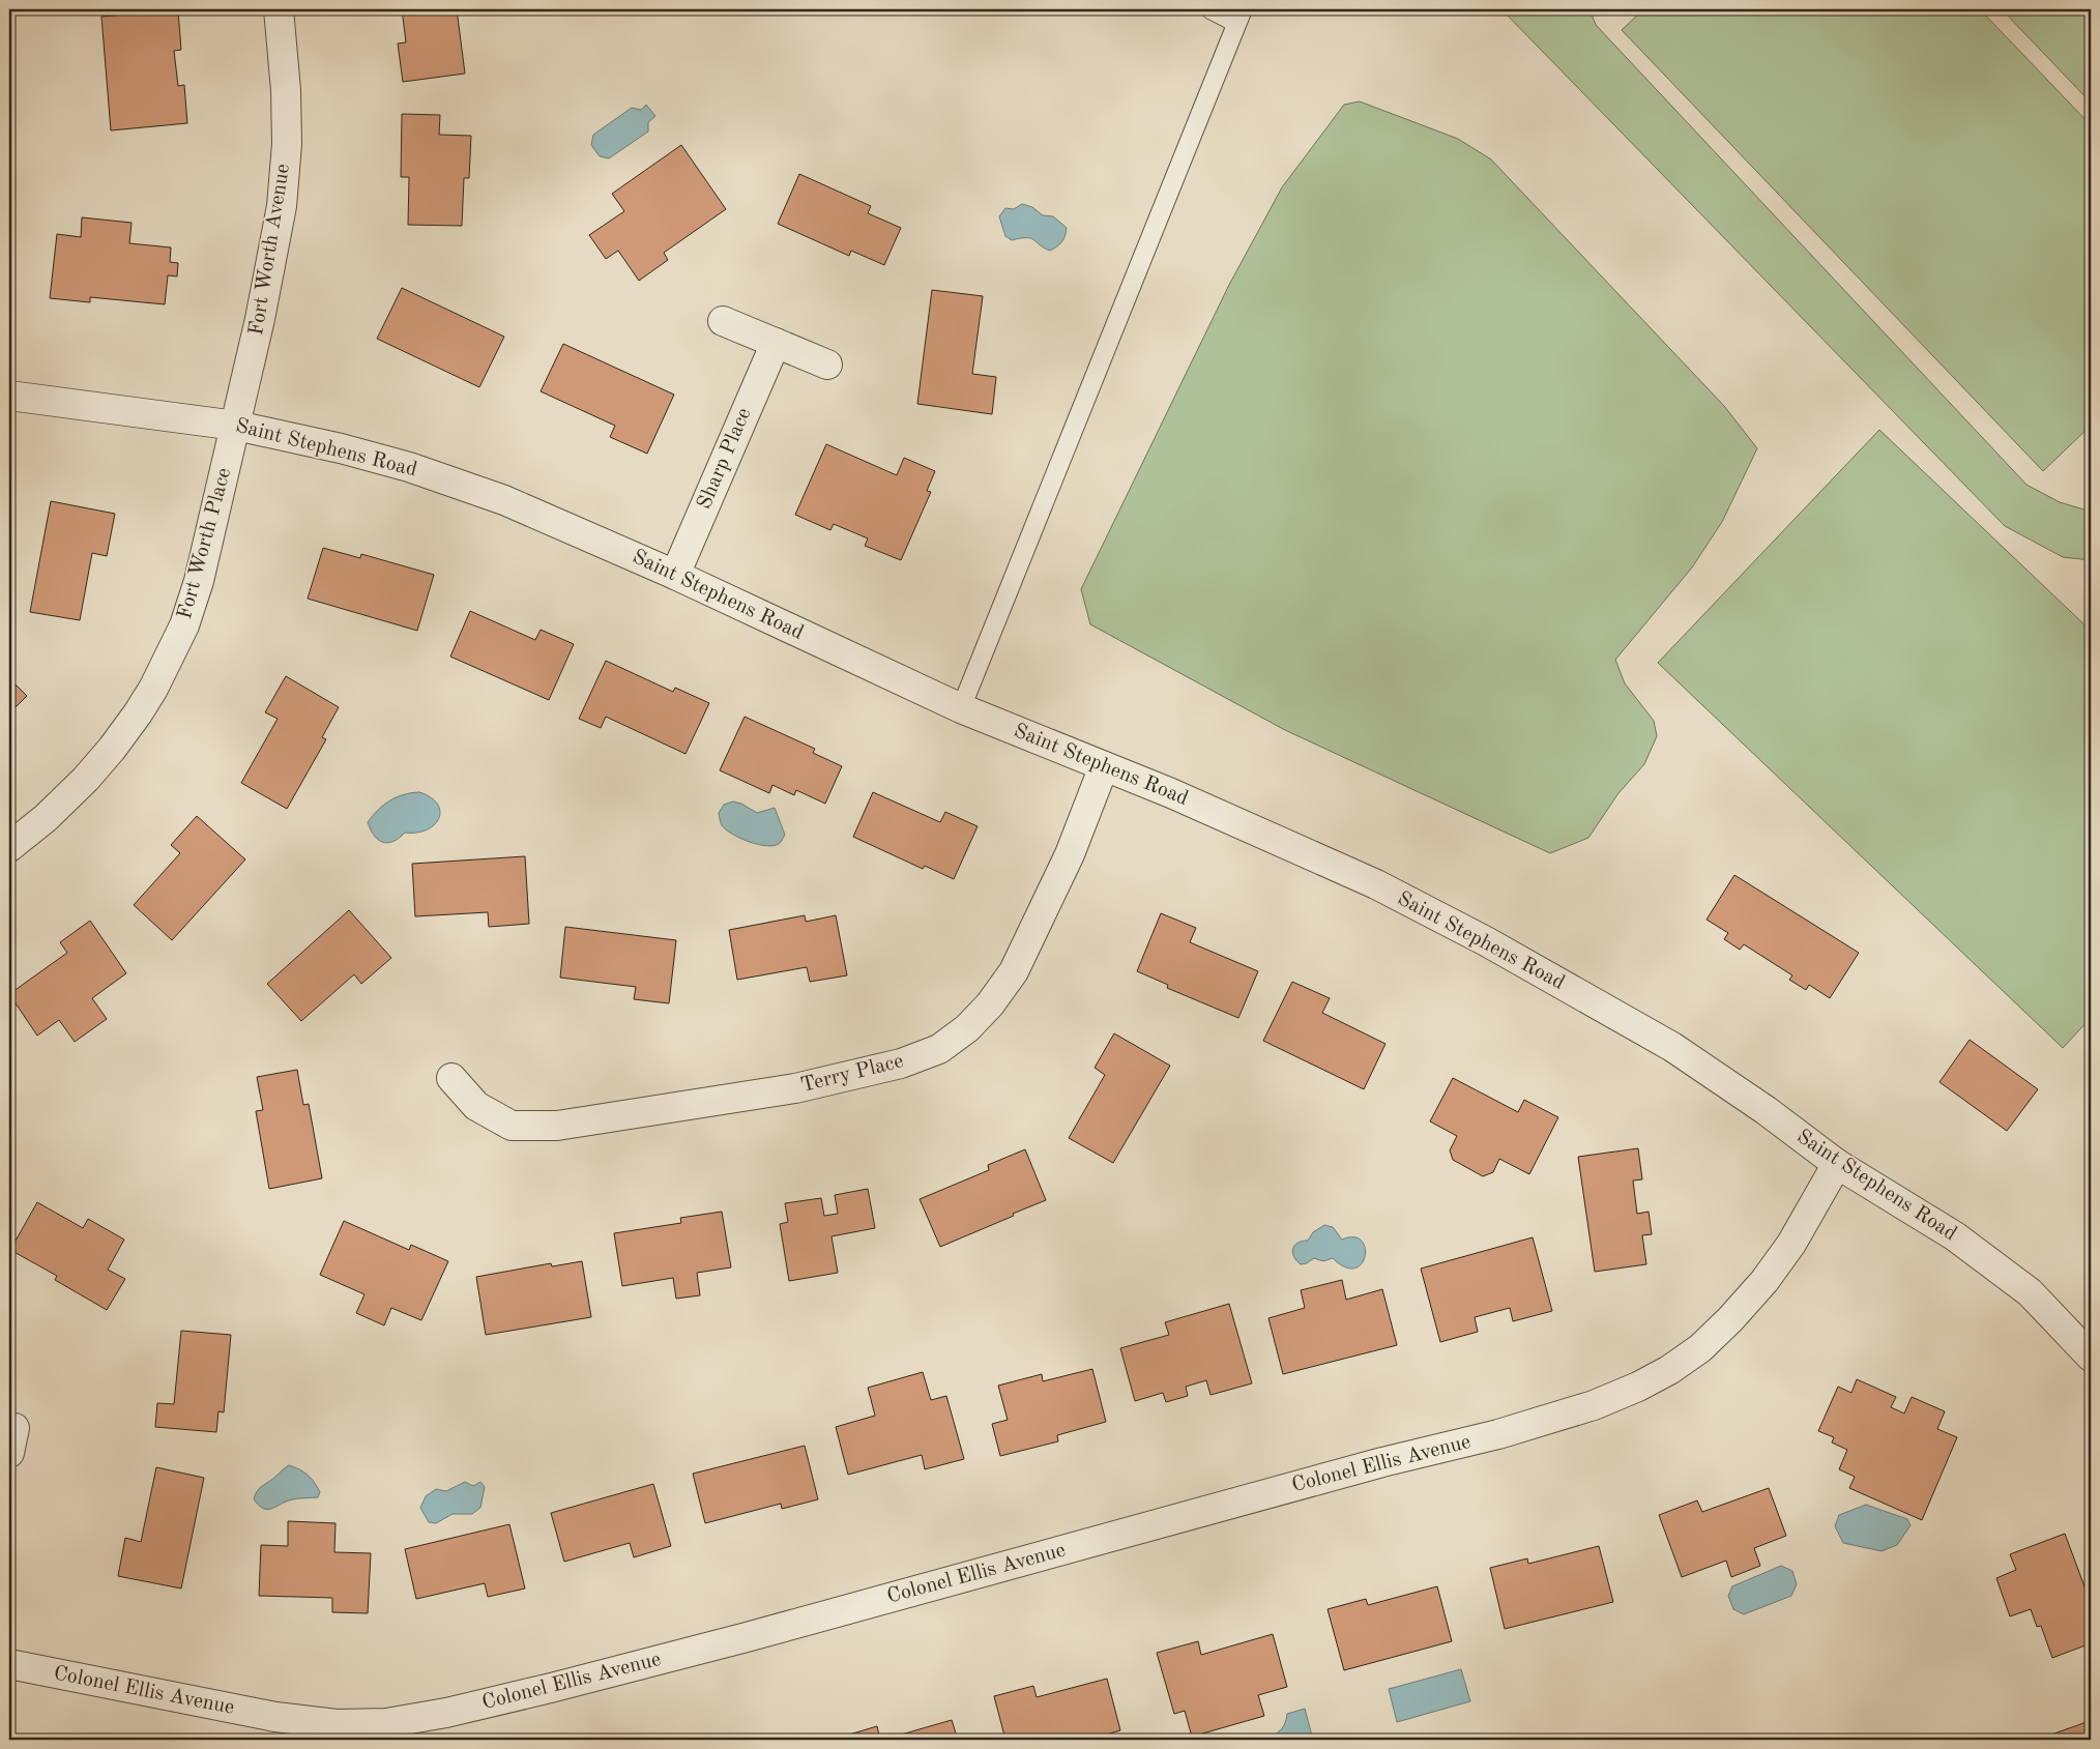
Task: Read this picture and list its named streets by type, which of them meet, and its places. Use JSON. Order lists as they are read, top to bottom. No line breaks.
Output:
{"streets":{"street":["Fort Worth Avenue","Saint Stephens Road","Sharp Place","Fort Worth Place","Terry Place","Colonel Ellis Avenue"]},"crossings":[["Fort Worth Avenue","Saint Stephens Road"],["Fort Worth Avenue","Fort Worth Place"],["Saint Stephens Road","Sharp Place"],["Saint Stephens Road","Fort Worth Place"],["Saint Stephens Road","Terry Place"],["Saint Stephens Road","Colonel Ellis Avenue"]]}
